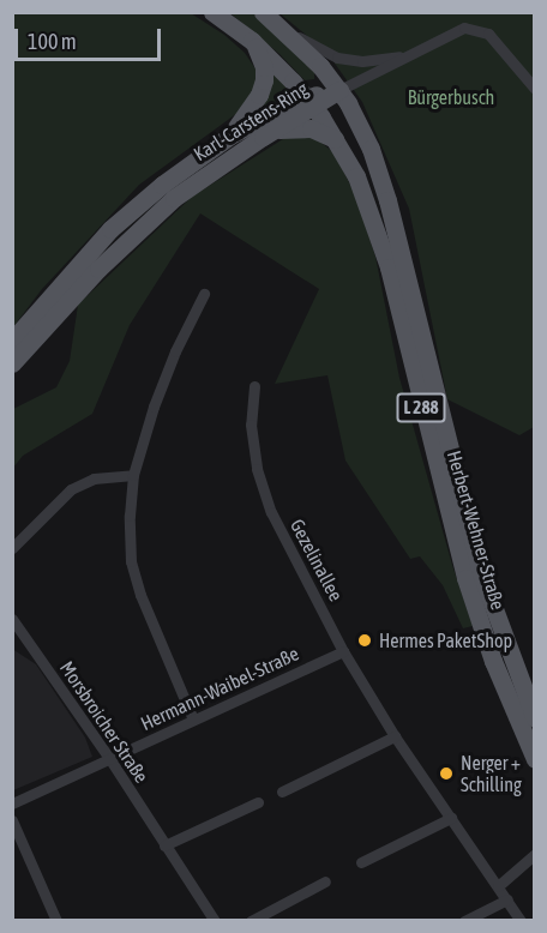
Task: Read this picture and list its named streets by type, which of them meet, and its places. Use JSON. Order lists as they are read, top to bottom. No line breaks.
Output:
{"streets":{"main road":["Karl-Carstens-Ring","L 288","Herbert-Wehner-Straße"],"street":["Gezelinallee","Hermann-Waibel-Straße","Morsbroicher Straße"]},"crossings":[["Karl-Carstens-Ring","L 288"],["Karl-Carstens-Ring","Herbert-Wehner-Straße"],["L 288","Herbert-Wehner-Straße"],["Gezelinallee","Hermann-Waibel-Straße"],["Hermann-Waibel-Straße","Morsbroicher Straße"]],"parks":["Bürgerbusch"],"places":["Hermes PaketShop","Nerger + Schilling"],"scale_bar":"100 m"}
